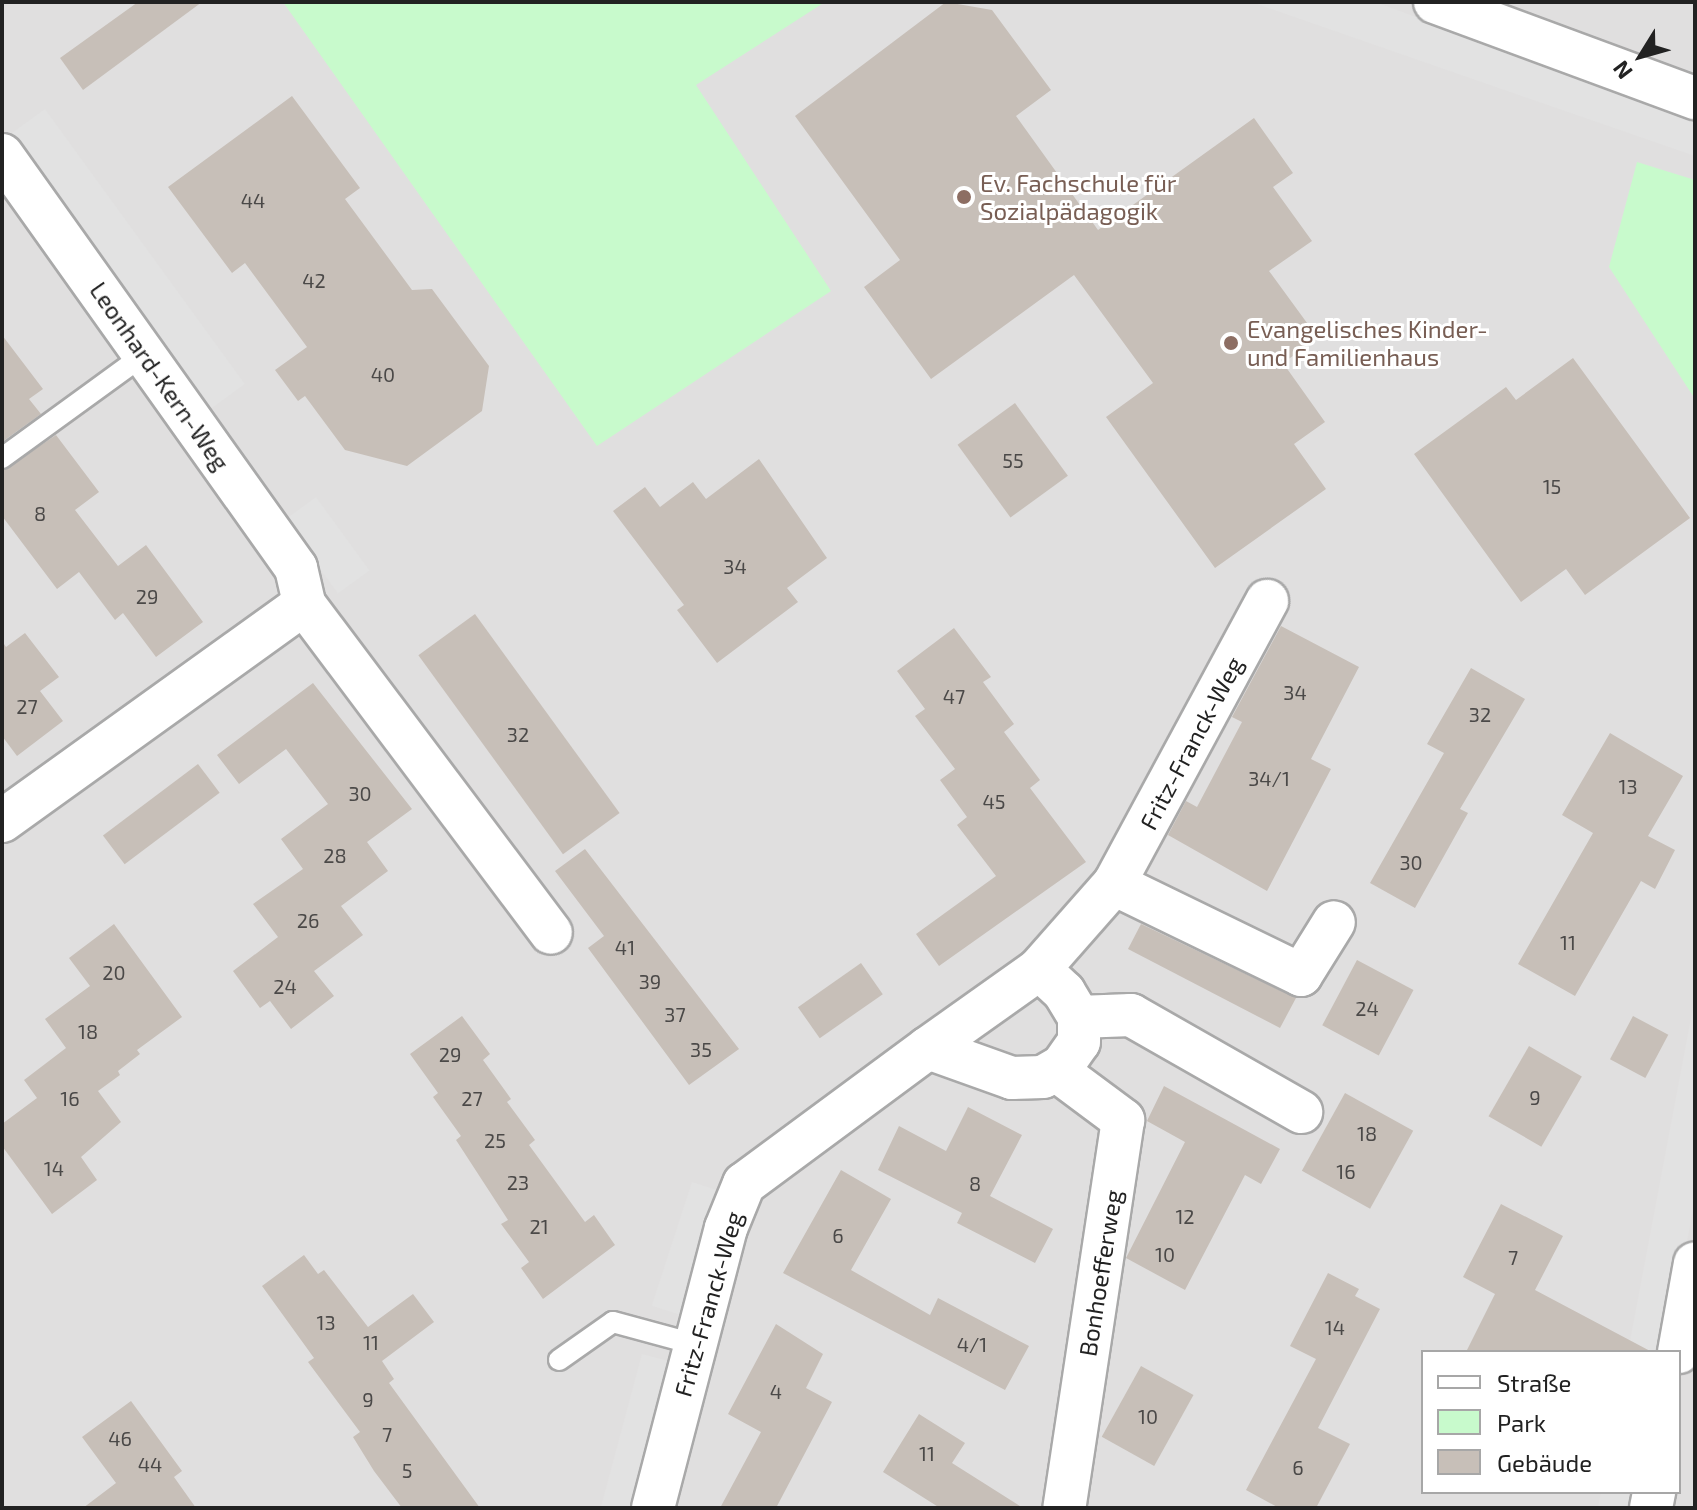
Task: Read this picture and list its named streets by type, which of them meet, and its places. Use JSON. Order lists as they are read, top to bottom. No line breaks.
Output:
{"streets":{"street":["Leonhard-Kern-Weg","Fritz-Franck-Weg","Bonhoefferweg"]},"places":["Ev. Fachschule für Sozialpädagogik","Evangelisches Kinder- und Familienhaus"],"house_numbers":["44","42","40","55","15","8","34","29","34","47","27","32","32","34/1","13","30","45","28","30","26","11","41","20","39","24","24","37","18","35","29","9","16","27","18","25","14","16","23","8","12","21","6","10","7","13","14","11","4/1","4","9","10","7","46","11","44","6","5"],"legend":["Straße","Park","Gebäude"],"north":"bottom left"}
